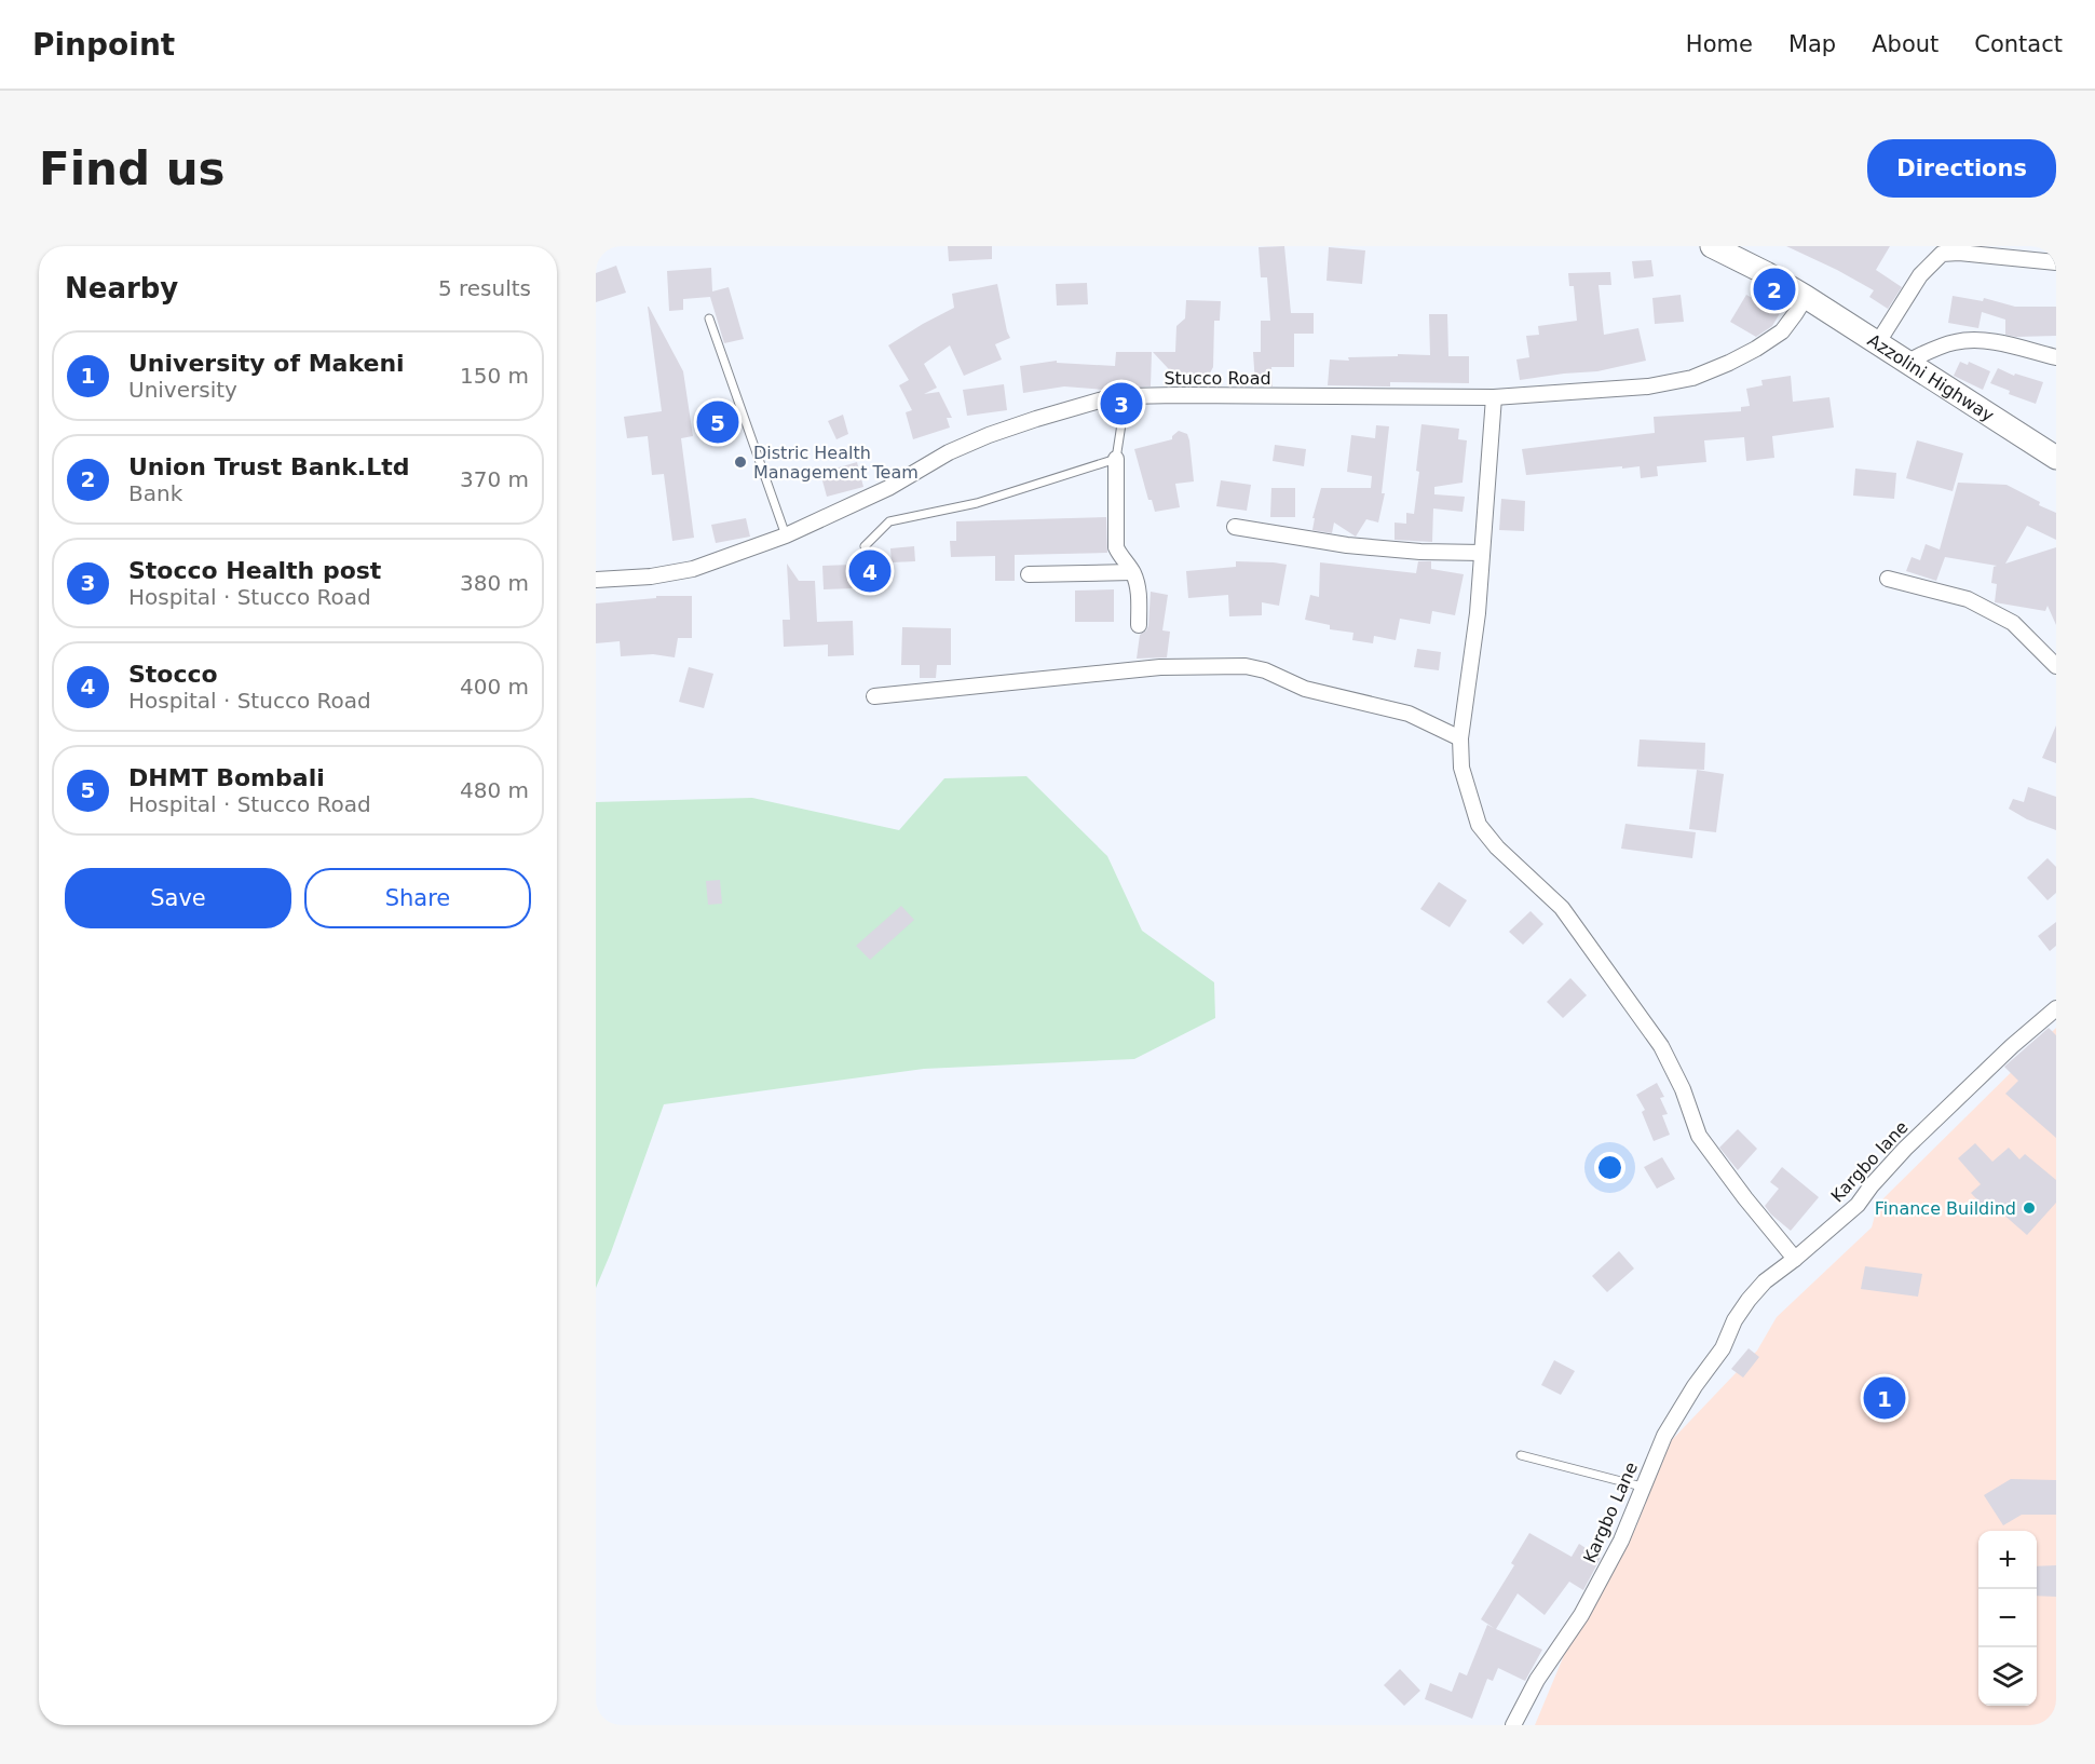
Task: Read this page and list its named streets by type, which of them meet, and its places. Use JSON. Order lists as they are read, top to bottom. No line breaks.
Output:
{"streets":{"main road":["Azzolini Highway"],"street":["Stucco Road","Kargbo lane","Kargbo Lane"]},"crossings":[["Azzolini Highway","Stucco Road"],["Kargbo lane","Kargbo Lane"]],"places":["Distric Health Management Team","Finance Buildind"],"page":{"header":"Pinpoint","nav":["Home","Map","About","Contact"],"buttons":["Directions",["Save","Share"]],"title":"Find us","heading":["Nearby","5 results"],"pins":["2","3","5","4","1"],"list":[{"mark":"1","name":"University of Makeni","note":"University","value":"150 m"},{"mark":"2","name":"Union Trust Bank.Ltd","note":"Bank","value":"370 m"},{"mark":"3","name":"Stocco Health post","note":"Hospital · Stucco Road","value":"380 m"},{"mark":"4","name":"Stocco","note":"Hospital · Stucco Road","value":"400 m"},{"mark":"5","name":"DHMT Bombali","note":"Hospital · Stucco Road","value":"480 m"}],"map_buttons":["+","−"]}}
